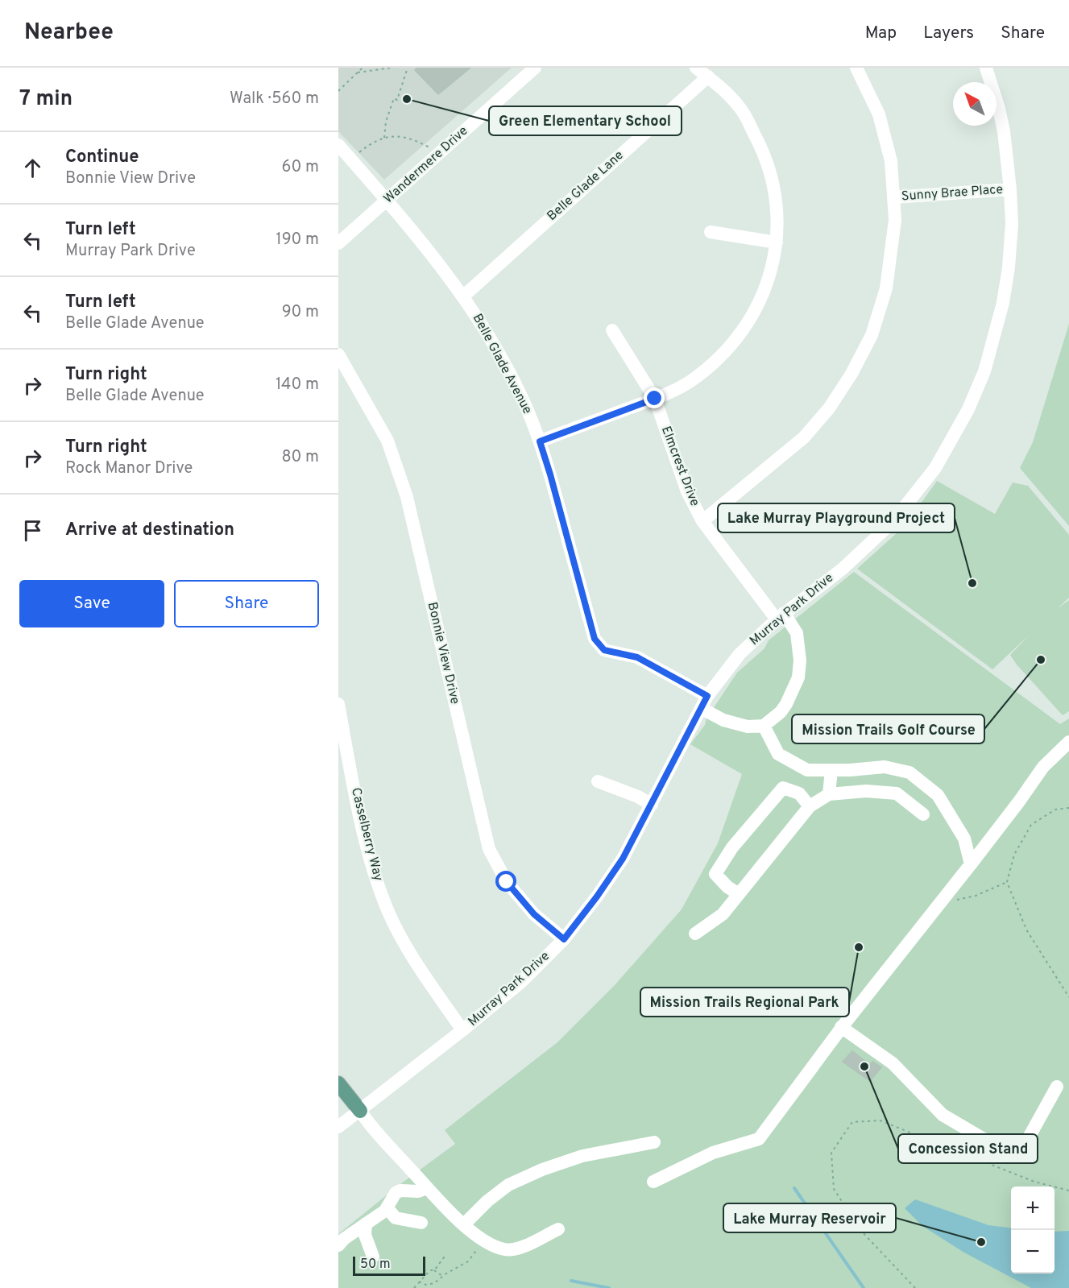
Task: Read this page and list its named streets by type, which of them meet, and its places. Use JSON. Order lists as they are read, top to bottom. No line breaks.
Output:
{"streets":{"street":["Wandermere Drive","Belle Glade Lane","Sunny Brae Place","Belle Glade Avenue","Elmcrest Drive","Murray Park Drive","Bonnie View Drive","Casselberry Way"]},"crossings":[["Wandermere Drive","Belle Glade Avenue"],["Belle Glade Lane","Belle Glade Avenue"],["Sunny Brae Place","Murray Park Drive"],["Belle Glade Avenue","Elmcrest Drive"],["Belle Glade Avenue","Murray Park Drive"],["Elmcrest Drive","Murray Park Drive"],["Murray Park Drive","Bonnie View Drive"],["Murray Park Drive","Casselberry Way"]],"places":["Green Elementary School","Lake Murray Playground Project","Mission Trails Golf Course","Mission Trails Regional Park","Concession Stand","Lake Murray Reservoir"],"scale_bar":"50 m","north":"top left","page":{"header":"Nearbee","nav":["Map","Layers","Share"],"heading":["7 min","Walk · 560 m"],"list":[["Continue","Bonnie View Drive","60 m"],["Turn left","Murray Park Drive","190 m"],["Turn left","Belle Glade Avenue","90 m"],["Turn right","Belle Glade Avenue","140 m"],["Turn right","Rock Manor Drive","80 m"],"Arrive at destination"],"buttons":["Save","Share"],"map_buttons":["+","−"],"scale":"50 m"}}
